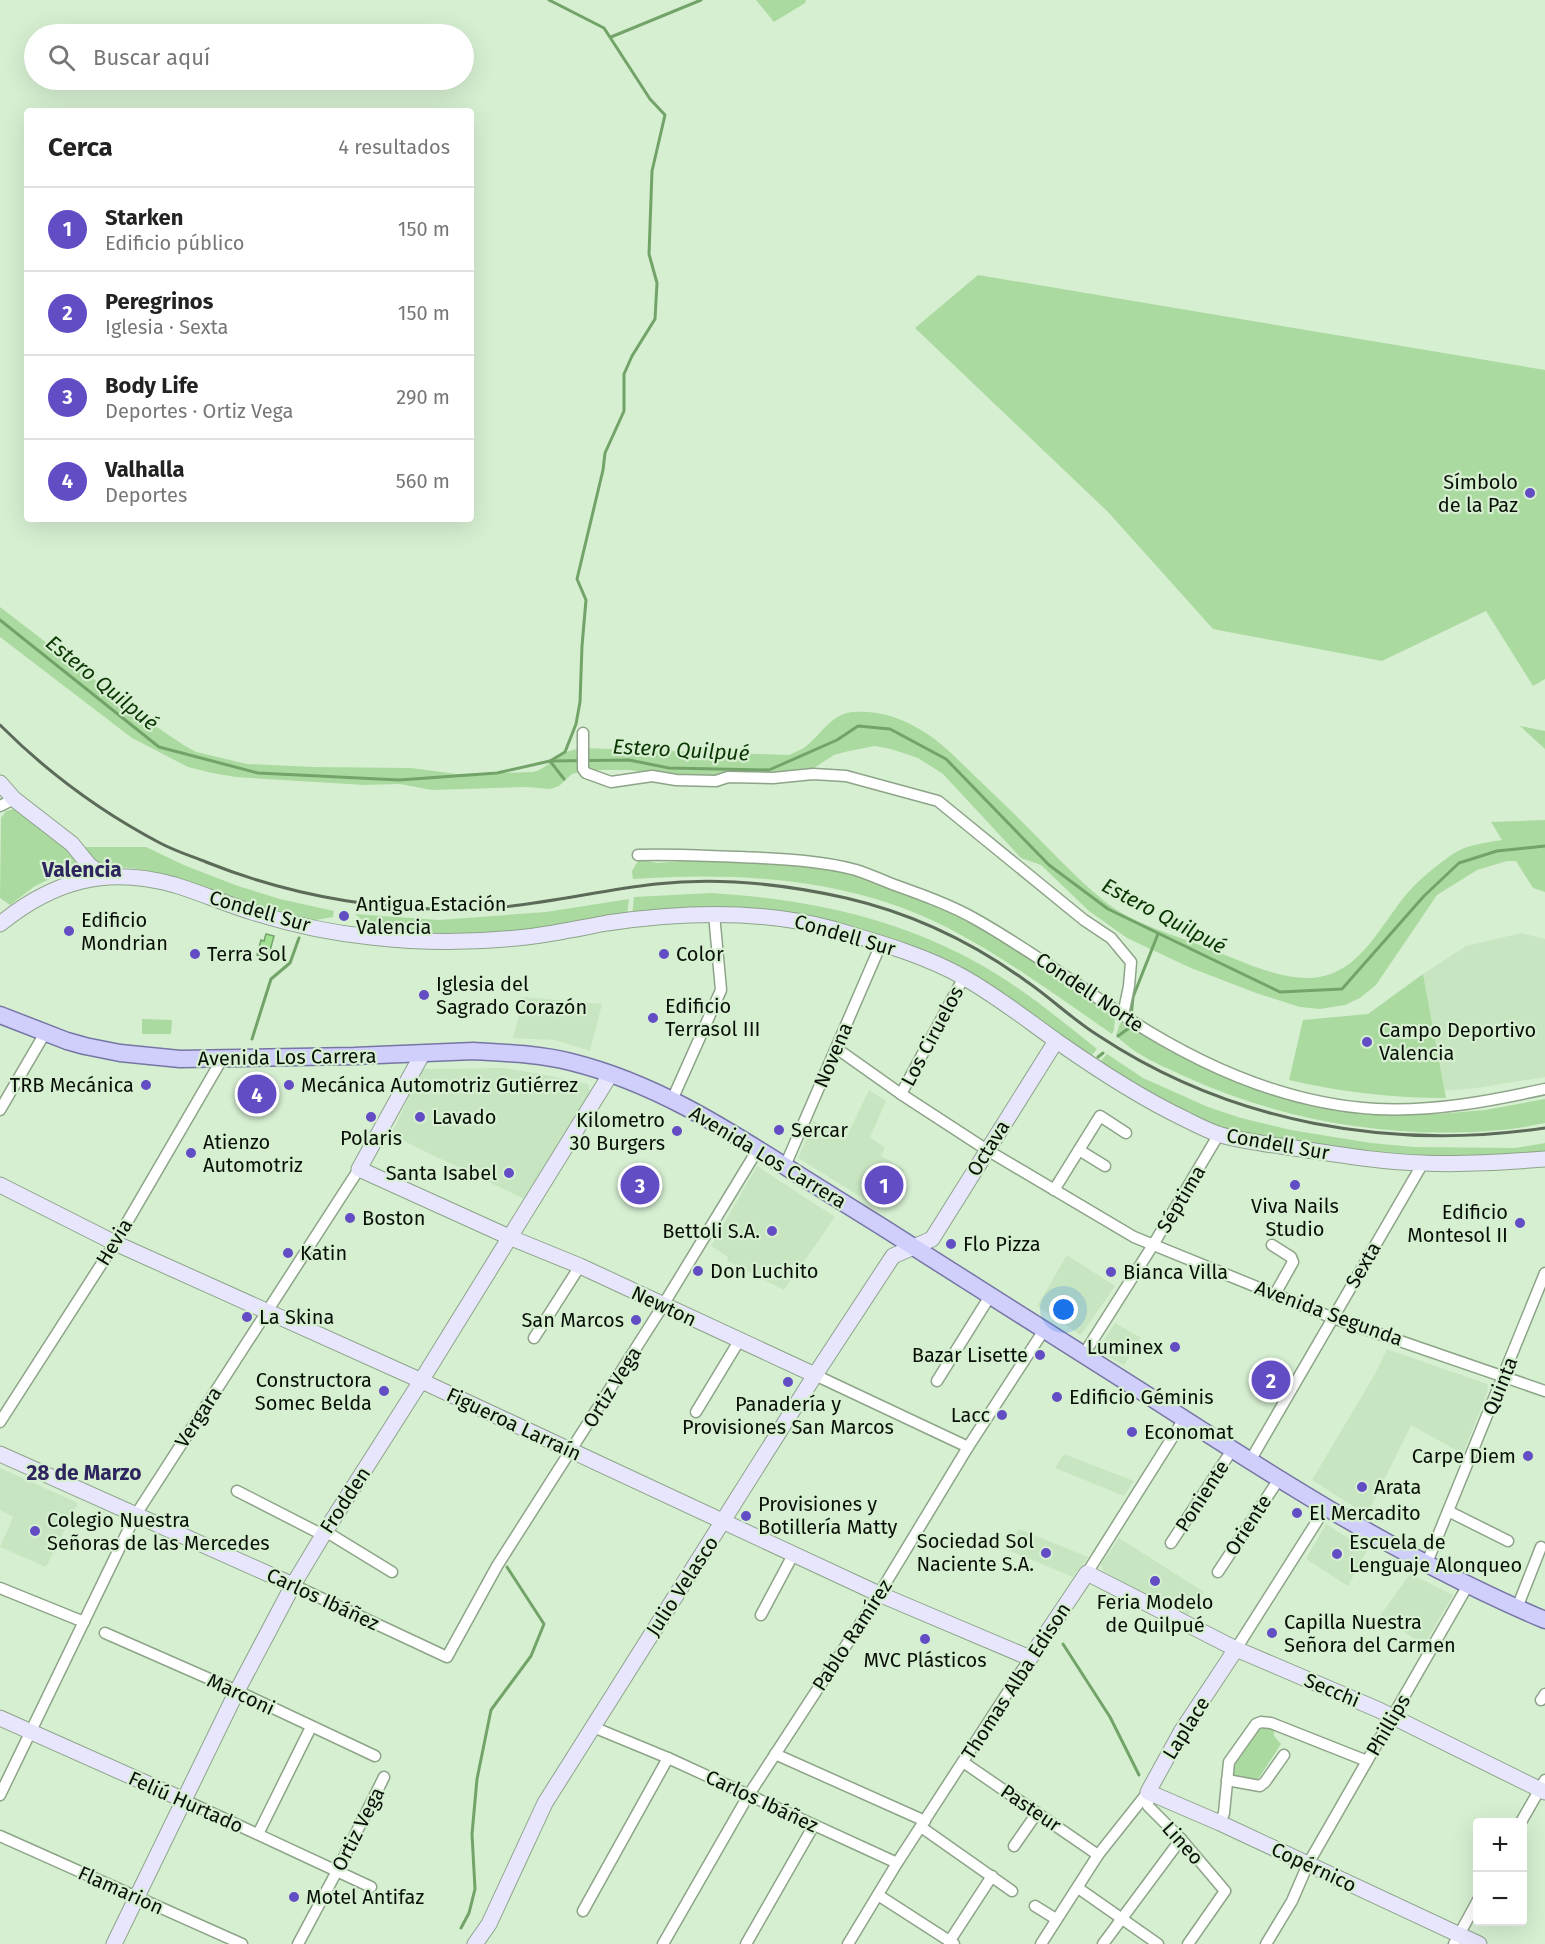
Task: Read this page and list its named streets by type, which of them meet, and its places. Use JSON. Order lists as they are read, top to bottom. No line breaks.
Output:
{"streets":{"main road":["Avenida Los Carrera"],"street":["Condell Sur","Condell Norte","Los Ciruelos","Novena","Octava","Séptima","Hevia","Sexta","Newton","Avenida Segunda","Quinta","Ortiz Vega","Vergara","Figueroa Larraín","Poniente","Frodden","Oriente","Julio Velasco","Carlos Ibáñez","Pablo Ramírez","Thomas Alba Edison","Secchi","Marconi","Phillips","Laplace","Feliú Hurtado","Pasteur","Lineo","Copérnico","Flamarion"]},"crossings":[["Condell Sur","Los Ciruelos"],["Condell Sur","Novena"],["Condell Sur","Octava"],["Condell Sur","Séptima"],["Condell Sur","Sexta"],["Los Ciruelos","Avenida Segunda"],["Novena","Avenida Los Carrera"],["Novena","Avenida Segunda"],["Avenida Los Carrera","Octava"],["Avenida Los Carrera","Séptima"],["Avenida Los Carrera","Hevia"],["Avenida Los Carrera","Sexta"],["Avenida Los Carrera","Quinta"],["Avenida Los Carrera","Ortiz Vega"],["Avenida Los Carrera","Vergara"],["Avenida Los Carrera","Poniente"],["Avenida Los Carrera","Frodden"],["Avenida Los Carrera","Oriente"],["Avenida Los Carrera","Julio Velasco"],["Avenida Los Carrera","Pablo Ramírez"],["Avenida Los Carrera","Thomas Alba Edison"],["Avenida Los Carrera","Phillips"],["Avenida Los Carrera","Laplace"],["Octava","Avenida Segunda"],["Octava","Julio Velasco"],["Séptima","Avenida Segunda"],["Hevia","Figueroa Larraín"],["Sexta","Avenida Segunda"],["Newton","Ortiz Vega"],["Newton","Vergara"],["Newton","Frodden"],["Newton","Julio Velasco"],["Newton","Pablo Ramírez"],["Avenida Segunda","Quinta"],["Ortiz Vega","Figueroa Larraín"],["Ortiz Vega","Carlos Ibáñez"],["Ortiz Vega","Feliú Hurtado"],["Vergara","Figueroa Larraín"],["Vergara","Carlos Ibáñez"],["Vergara","Feliú Hurtado"],["Figueroa Larraín","Frodden"],["Figueroa Larraín","Julio Velasco"],["Figueroa Larraín","Pablo Ramírez"],["Figueroa Larraín","Thomas Alba Edison"],["Frodden","Carlos Ibáñez"],["Frodden","Marconi"],["Frodden","Feliú Hurtado"],["Frodden","Flamarion"],["Julio Velasco","Carlos Ibáñez"],["Carlos Ibáñez","Pablo Ramírez"],["Carlos Ibáñez","Thomas Alba Edison"],["Thomas Alba Edison","Secchi"],["Thomas Alba Edison","Pasteur"],["Secchi","Phillips"],["Secchi","Laplace"],["Phillips","Copérnico"],["Laplace","Pasteur"],["Laplace","Lineo"],["Laplace","Copérnico"],["Lineo","Copérnico"]],"districts":["Valencia","28 de Marzo"],"water":["Estero Quilpué"],"places":["Símbolo de la Paz","Antigua Estación Valencia","Edificio Mondrian","Terra Sol","Color","Iglesia del Sagrado Corazón","Edificio Terrasol III","Campo Deportivo Valencia","TRB Mecánica","Mecánica Automotriz Gutiérrez","Polaris","Lavado","Sercar","Kilometro 30 Burgers","Atienzo Automotriz","Santa Isabel","Viva Nails Studio","Boston","Edificio Montesol II","Bettoli S.A.","Flo Pizza","Katin","Don Luchito","Bianca Villa","La Skina","San Marcos","Luminex","Bazar Lisette","Panadería y Provisiones San Marcos","Constructora Somec Belda","Edificio Géminis","Lacc","Economat","Carpe Diem","Arata","El Mercadito","Provisiones y Botillería Matty","Colegio Nuestra Señoras de las Mercedes","Sociedad Sol Naciente S.A.","Escuela de Lenguaje Alonqueo","Feria Modelo de Quilpué","Capilla Nuestra Señora del Carmen","MVC Plásticos","Motel Antifaz"],"page":{"search":"Buscar aquí","heading":["Cerca","4 resultados"],"list":[{"mark":"1","name":"Starken","note":"Edificio público","value":"150 m"},{"mark":"2","name":"Peregrinos","note":"Iglesia · Sexta","value":"150 m"},{"mark":"3","name":"Body Life","note":"Deportes · Ortiz Vega","value":"290 m"},{"mark":"4","name":"Valhalla","note":"Deportes","value":"560 m"}],"pins":["4","1","3","2"],"map_buttons":["+","−"]}}
